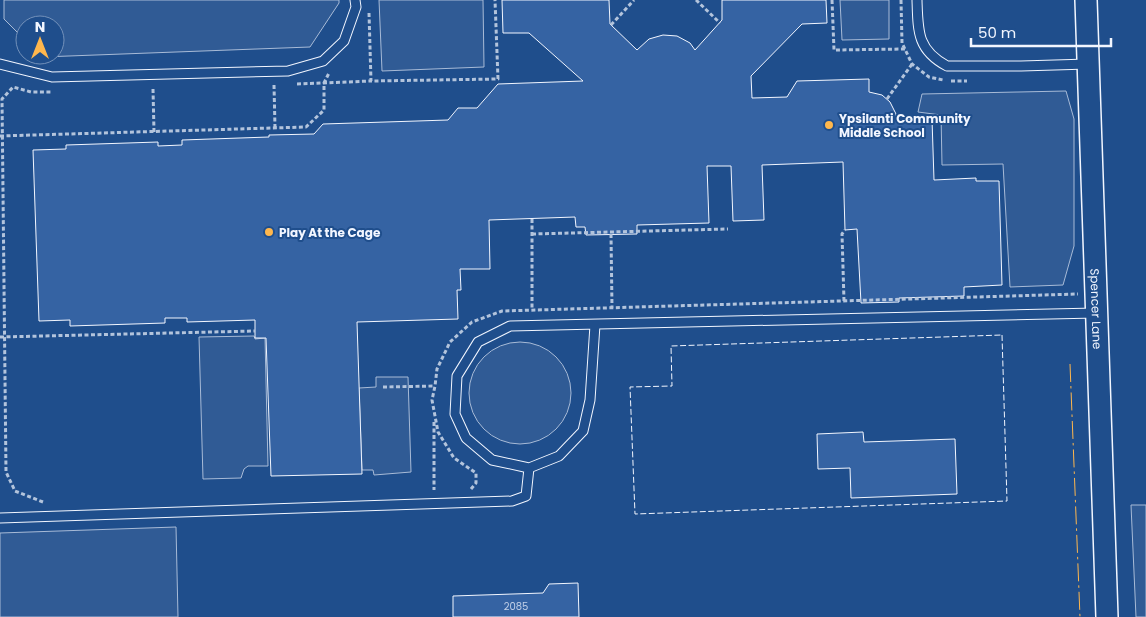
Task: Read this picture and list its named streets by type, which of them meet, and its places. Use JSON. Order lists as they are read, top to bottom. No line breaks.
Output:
{"streets":{"street":["Spencer Lane"]},"places":["Ypsilanti Community Middle School","Play At the Cage"],"house_numbers":["2085"],"scale_bar":"50 m","north":"top"}
